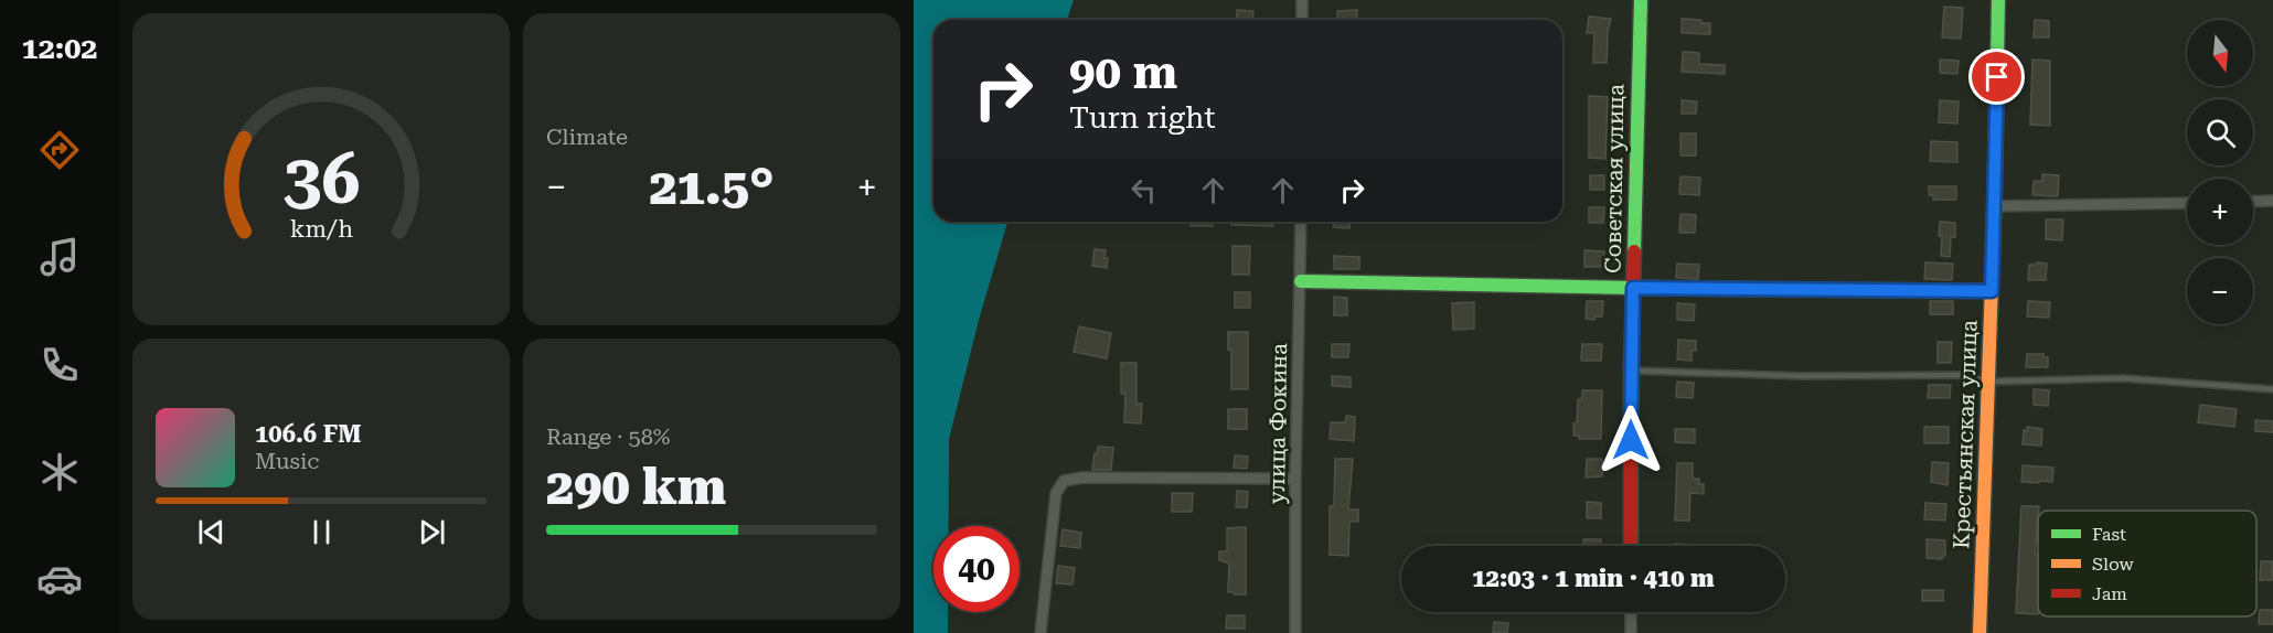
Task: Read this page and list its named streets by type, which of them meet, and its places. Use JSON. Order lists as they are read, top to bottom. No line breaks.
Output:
{"streets":{"street":["Советская улица","улица Фокина","Крестьянская улица"]},"legend":["Fast","Slow","Jam"],"north":"bottom","page":{"tabs":"12:02","tile":["Climate",["Range · 58%","290 km"]],"map_buttons":["+","−"],"turn":["90 m","Turn right"],"heat":["−","21.5°","+"],"song":["106.6 FM","Music"],"limit":"40","trip":"12:03 · 1 min · 410 m","gauge":["36","km/h"]}}
